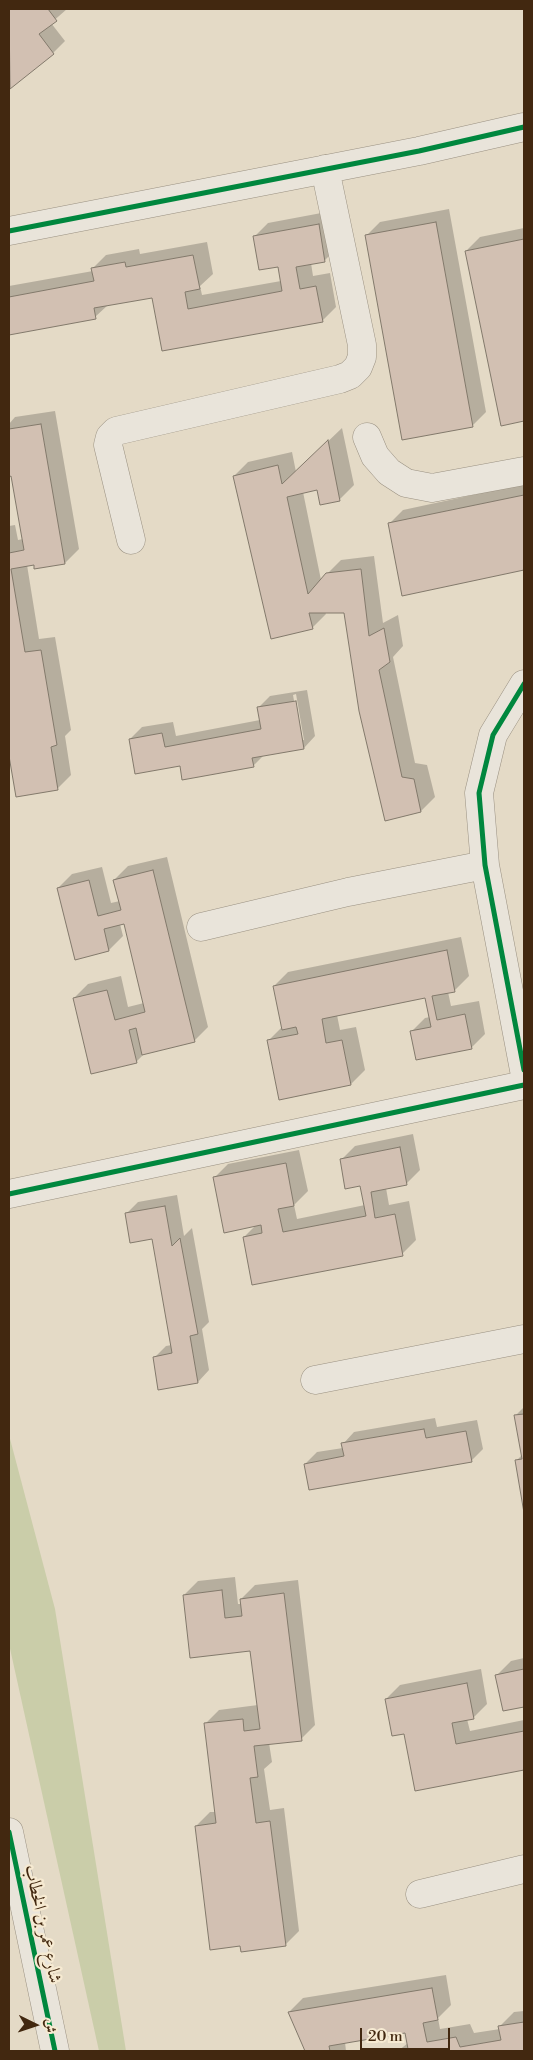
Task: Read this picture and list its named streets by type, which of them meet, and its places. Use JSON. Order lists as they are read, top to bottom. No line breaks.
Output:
{"streets":{"street":["شارع عمر بن الخطاب"]},"scale_bar":"20 m","north":"right"}
